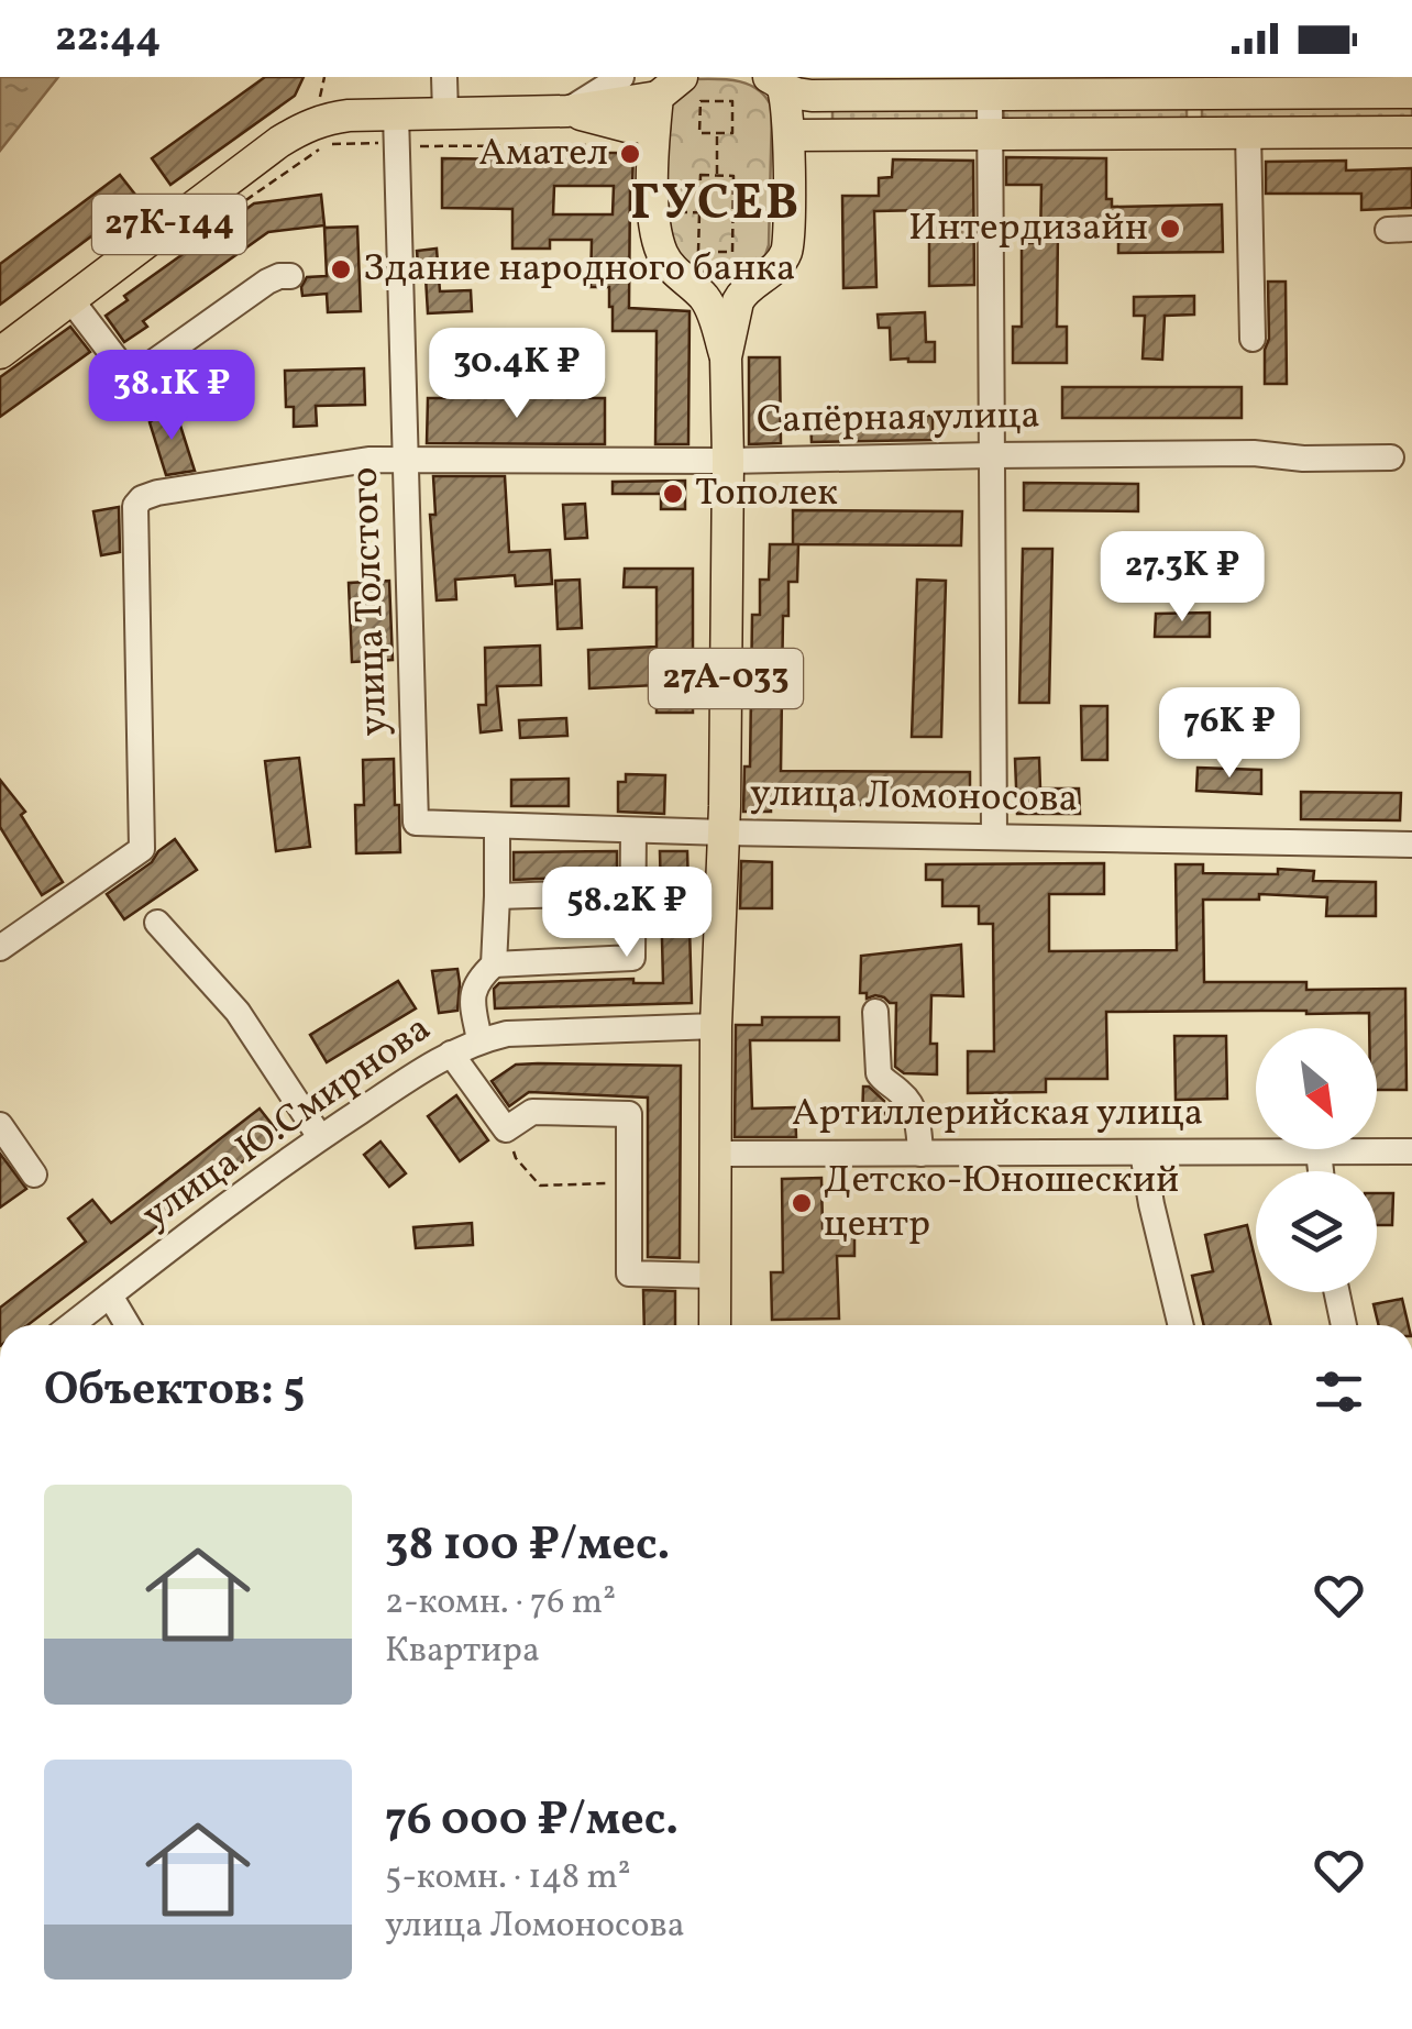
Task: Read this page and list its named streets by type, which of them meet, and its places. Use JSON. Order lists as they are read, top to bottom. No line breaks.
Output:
{"streets":{"main road":["27К-144","27А-033"],"street":["Сапёрная улица","улица Толстого","улица Ломоносова","Артиллерийская улица","улица Ю.Смирнова"]},"crossings":[["27К-144","улица Толстого"],["Сапёрная улица","улица Толстого"],["Сапёрная улица","27А-033"],["улица Толстого","улица Ломоносова"],["27А-033","улица Ломоносова"],["27А-033","Артиллерийская улица"],["27А-033","улица Ю.Смирнова"]],"districts":["ГУСЕВ"],"places":["Амател","Интердизайн","Здание народного банка","Тополек","Детско-Юношеский центр"],"north":"bottom right","page":{"status":"22:44","price":["30.4K ₽","38.1K ₽","27.3K ₽","76K ₽","58.2K ₽"],"heading":"Объектов: 5","list":[{"name":"38 100 ₽/мес.","note":"2-комн. · 76 m² · Квартира"},{"name":"76 000 ₽/мес.","note":"5-комн. · 148 m² · улица Ломоносова"}]}}
